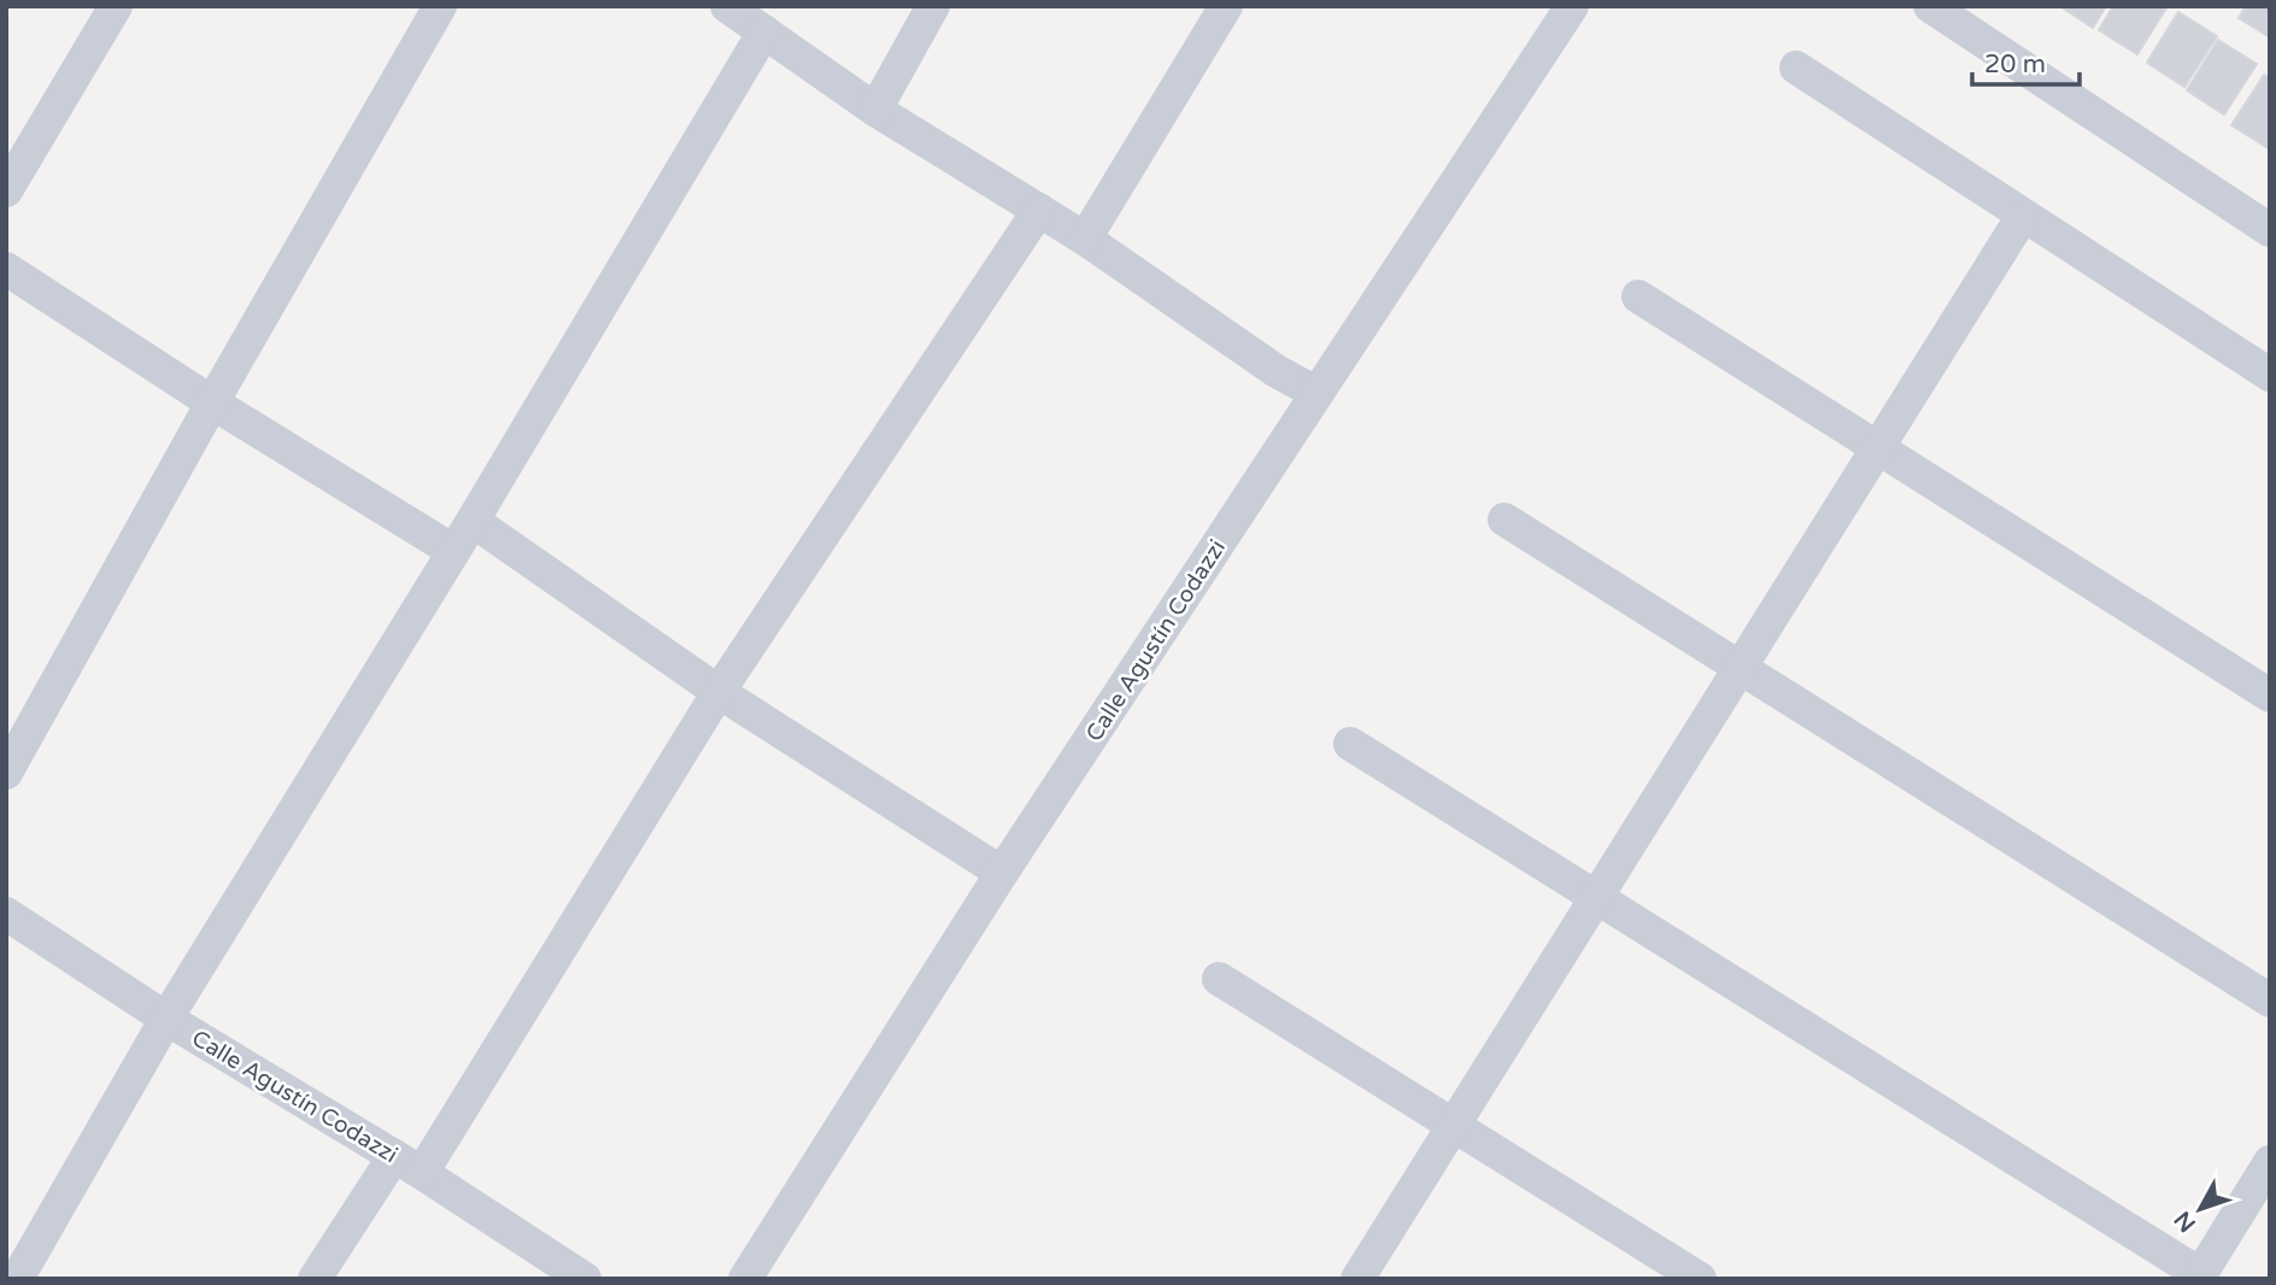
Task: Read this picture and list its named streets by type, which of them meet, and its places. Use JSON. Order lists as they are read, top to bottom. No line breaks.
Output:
{"streets":{"street":["Calle Agustín Codazzi"]},"scale_bar":"20 m","north":"bottom left"}
